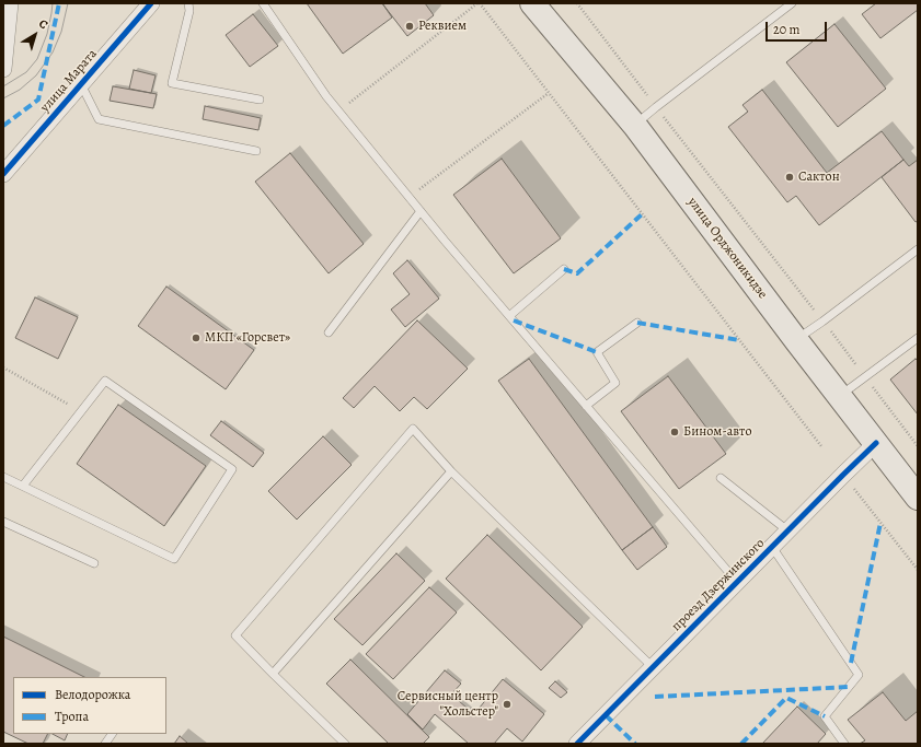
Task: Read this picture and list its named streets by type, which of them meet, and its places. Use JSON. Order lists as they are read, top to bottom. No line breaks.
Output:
{"streets":{"main road":["улица Орджоникидзе"],"street":["улица Марата","проезд Дзержинского"]},"crossings":[["улица Орджоникидзе","проезд Дзержинского"]],"places":["Реквием","Сактон","МКП «Горсвет»","Бином-авто","Сервисный центр \"Хольстер\""],"legend":["Велодорожка","Тропа"],"scale_bar":"20 m","north":"top right"}
